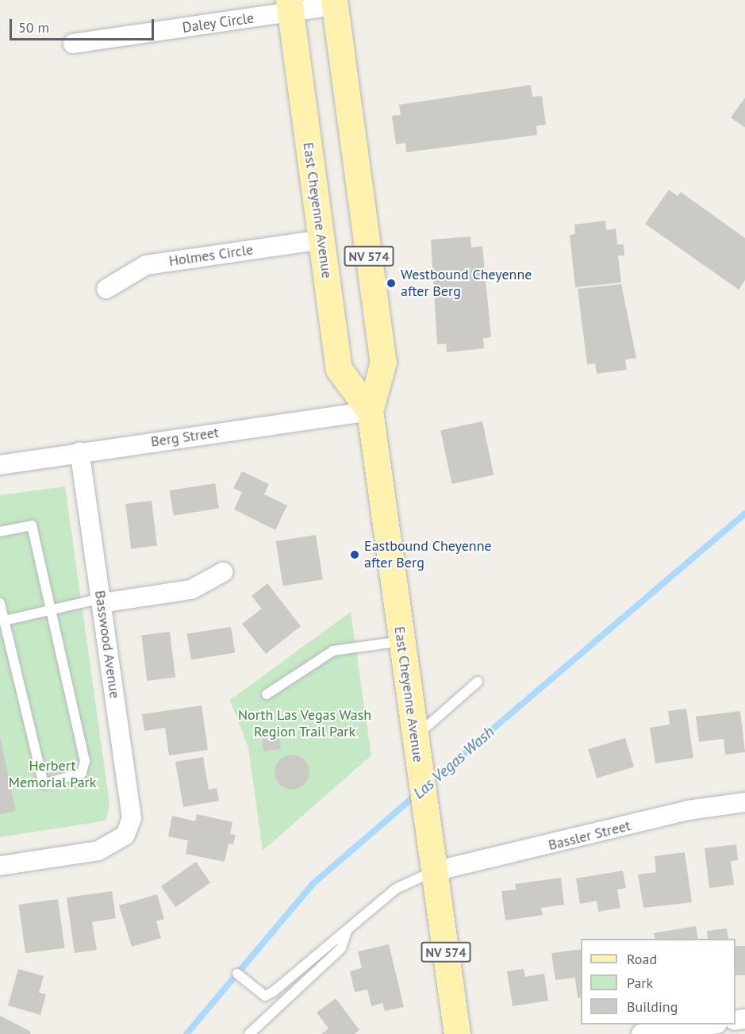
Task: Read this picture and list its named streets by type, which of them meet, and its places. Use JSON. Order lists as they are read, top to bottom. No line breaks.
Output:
{"streets":{"main road":["East Cheyenne Avenue","NV 574"],"street":["Daley Circle","Holmes Circle","Berg Street","Basswood Avenue","Bassler Street"]},"crossings":[["Daley Circle","East Cheyenne Avenue"],["East Cheyenne Avenue","Holmes Circle"],["East Cheyenne Avenue","Berg Street"],["East Cheyenne Avenue","Bassler Street"],["Berg Street","Basswood Avenue"]],"water":["Las Vegas Wash"],"parks":["North Las Vegas Wash Region Trail Park","Herbert Memorial Park"],"places":["Westbound Cheyenne after Berg","Eastbound Cheyenne after Berg"],"legend":["Road","Park","Building"],"scale_bar":"50 m"}
